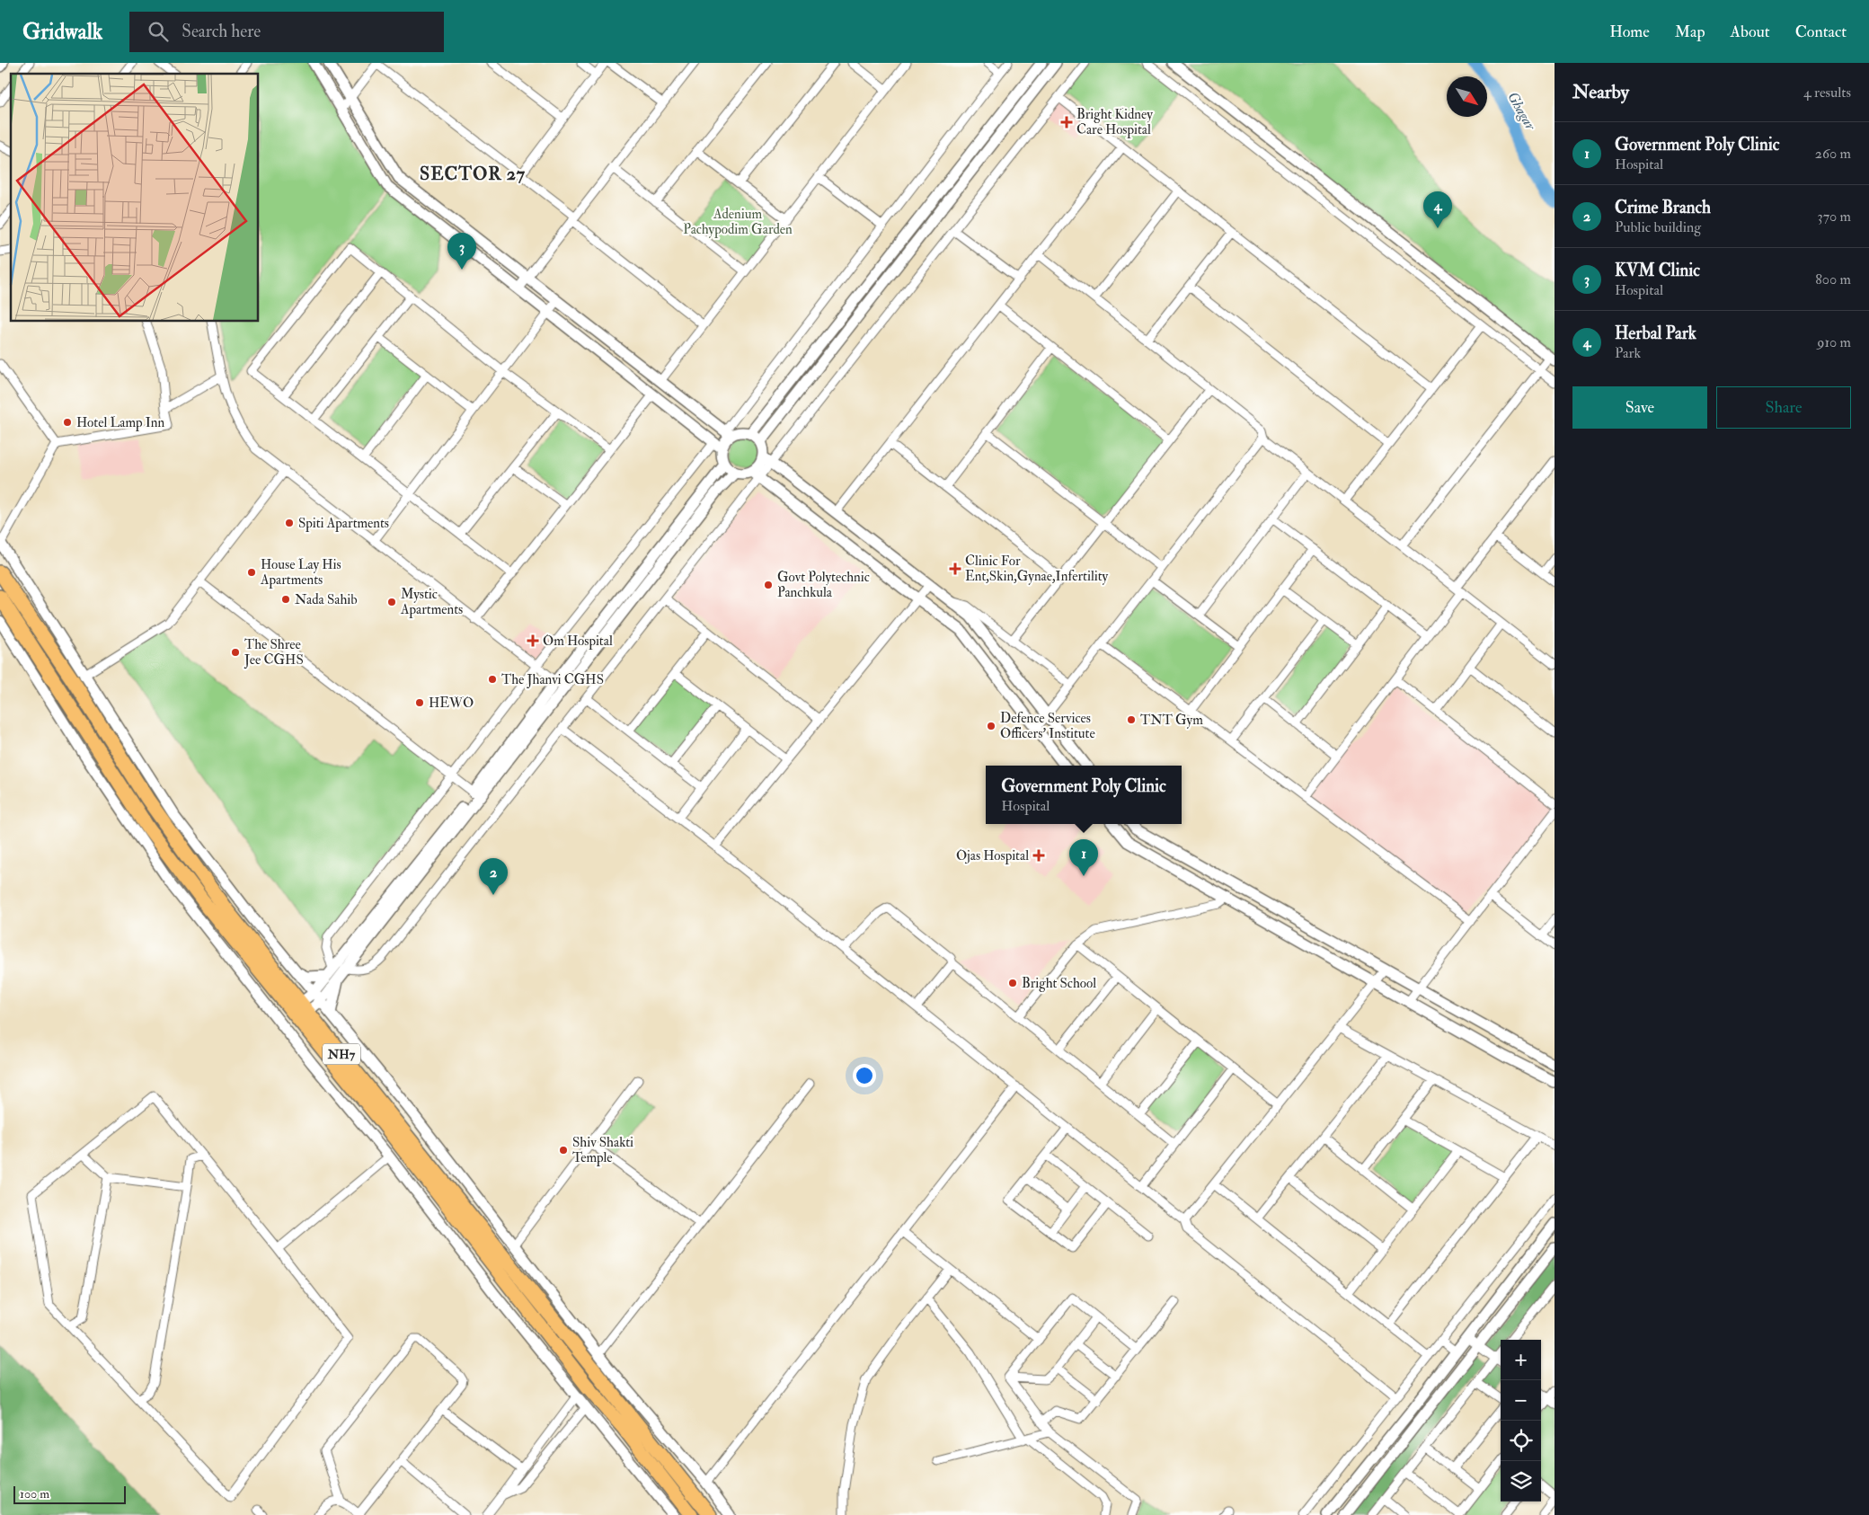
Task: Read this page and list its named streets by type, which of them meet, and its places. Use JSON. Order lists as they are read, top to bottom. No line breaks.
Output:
{"streets":{"highway":["NH7"]},"districts":["SECTOR 27"],"water":["Ghagar"],"parks":["Adenium Pachypodim Garden"],"places":{"health":["Bright Kidney Care Hospital","Clinic For Ent,Skin,Gynae,Infertility","Om Hospital","Ojas Hospital"],"other":["Hotel Lamp Inn","Spiti Apartments","House Lay His Apartments","Govt Polytechnic Panchkula","Nada Sahib","Mystic Apartments","The Shree Jee CGHS","The Jhanvi CGHS","HEWO","TNT Gym","Defence Services Officers' Institute","Bright School","Shiv Shakti Temple"]},"scale_bar":"100 m","north":"bottom right","page":{"header":"Gridwalk","search":"Search here","nav":["Home","Map","About","Contact"],"heading":["Nearby","4 results"],"list":[{"mark":"1","name":"Government Poly Clinic","note":"Hospital","value":"260 m"},{"mark":"2","name":"Crime Branch","note":"Public building","value":"370 m"},{"mark":"3","name":"KVM Clinic","note":"Hospital","value":"800 m"},{"mark":"4","name":"Herbal Park","note":"Park","value":"910 m"}],"pins":["4","3","1","2"],"buttons":["Save","Share"],"popup":["Government Poly Clinic","Hospital"],"map_buttons":["+","−"],"scale":"100 m"}}
